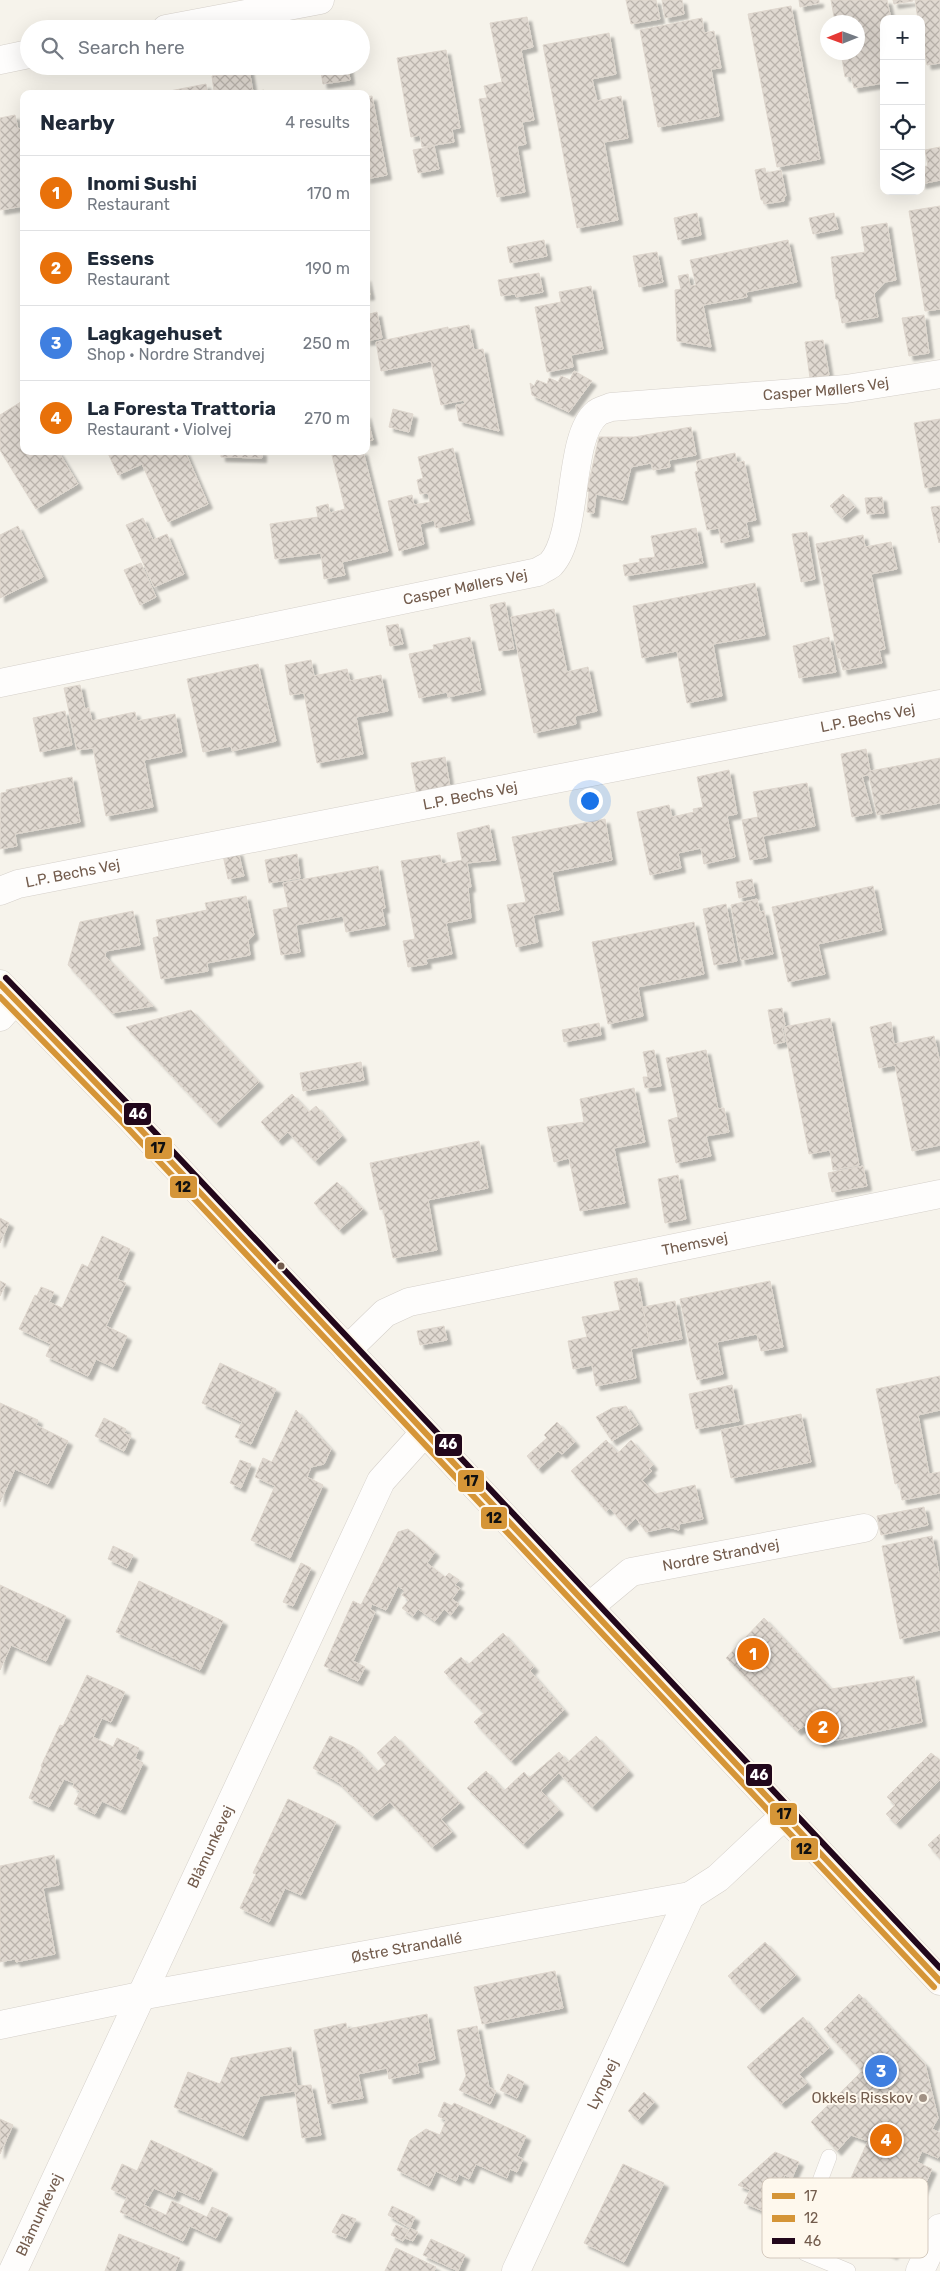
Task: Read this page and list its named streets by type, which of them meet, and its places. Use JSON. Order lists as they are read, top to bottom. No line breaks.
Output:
{"streets":{"street":["Casper Møllers Vej","L.P. Bechs Vej","Themsvej","Nordre Strandvej","Blåmunkevej","Østre Strandallé","Lyngvej"]},"crossings":[["Blåmunkevej","Østre Strandallé"],["Østre Strandallé","Lyngvej"]],"places":["Okkels Risskov"],"lines":["transit line 46","transit line 17","transit line 12"],"legend":["17","12","46"],"north":"left","page":{"map_buttons":["+","−"],"search":"Search here","heading":["Nearby","4 results"],"list":[{"mark":"1","name":"Inomi Sushi","note":"Restaurant","value":"170 m"},{"mark":"2","name":"Essens","note":"Restaurant","value":"190 m"},{"mark":"3","name":"Lagkagehuset","note":"Shop · Nordre Strandvej","value":"250 m"},{"mark":"4","name":"La Foresta Trattoria","note":"Restaurant · Violvej","value":"270 m"}],"pins":["1","2","3","4"]}}
